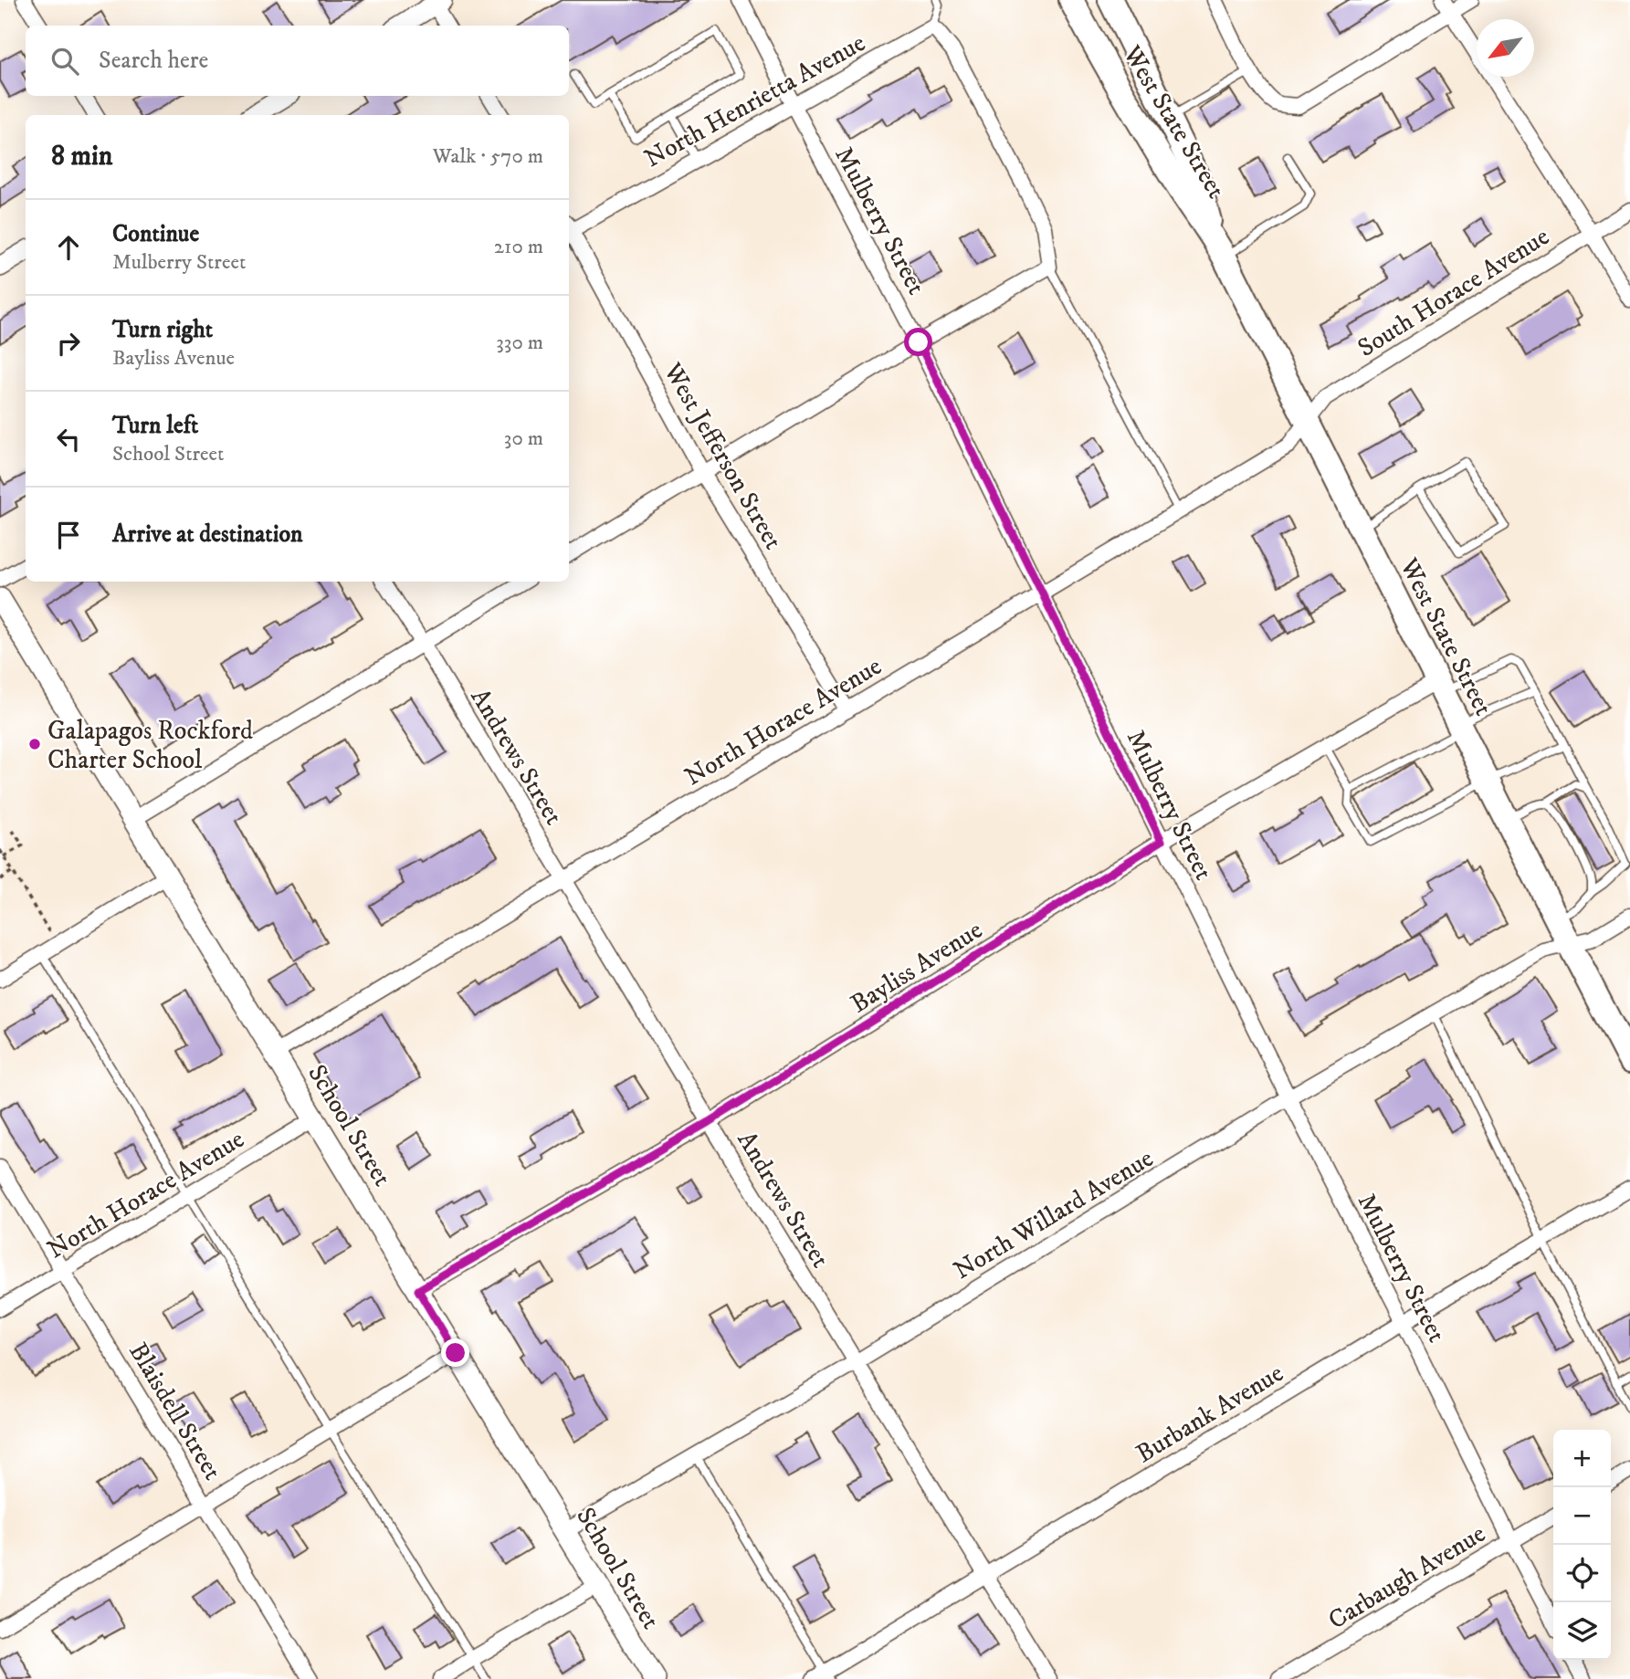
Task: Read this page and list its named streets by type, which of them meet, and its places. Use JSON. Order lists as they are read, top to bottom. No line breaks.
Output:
{"streets":{"main road":["West State Street","School Street"],"street":["North Henrietta Avenue","Mulberry Street","South Horace Avenue","West Jefferson Street","North Horace Avenue","Andrews Street","Bayliss Avenue","North Willard Avenue","Blaisdell Street","Burbank Avenue","Carbaugh Avenue"]},"crossings":[["North Henrietta Avenue","Mulberry Street"],["West State Street","South Horace Avenue"],["West State Street","North Horace Avenue"],["West State Street","Bayliss Avenue"],["West State Street","North Willard Avenue"],["Mulberry Street","North Horace Avenue"],["Mulberry Street","Bayliss Avenue"],["Mulberry Street","North Willard Avenue"],["Mulberry Street","Burbank Avenue"],["Mulberry Street","Carbaugh Avenue"],["South Horace Avenue","North Horace Avenue"],["West Jefferson Street","North Horace Avenue"],["North Horace Avenue","Andrews Street"],["North Horace Avenue","School Street"],["North Horace Avenue","Blaisdell Street"],["Andrews Street","Bayliss Avenue"],["Andrews Street","North Willard Avenue"],["Andrews Street","Burbank Avenue"],["Bayliss Avenue","School Street"],["School Street","North Willard Avenue"]],"places":["Galapagos Rockford Charter School"],"north":"bottom left","page":{"search":"Search here","heading":["8 min","Walk · 570 m"],"list":[["Continue","Mulberry Street","210 m"],["Turn right","Bayliss Avenue","330 m"],["Turn left","School Street","30 m"],"Arrive at destination"],"map_buttons":["+","−"]}}
